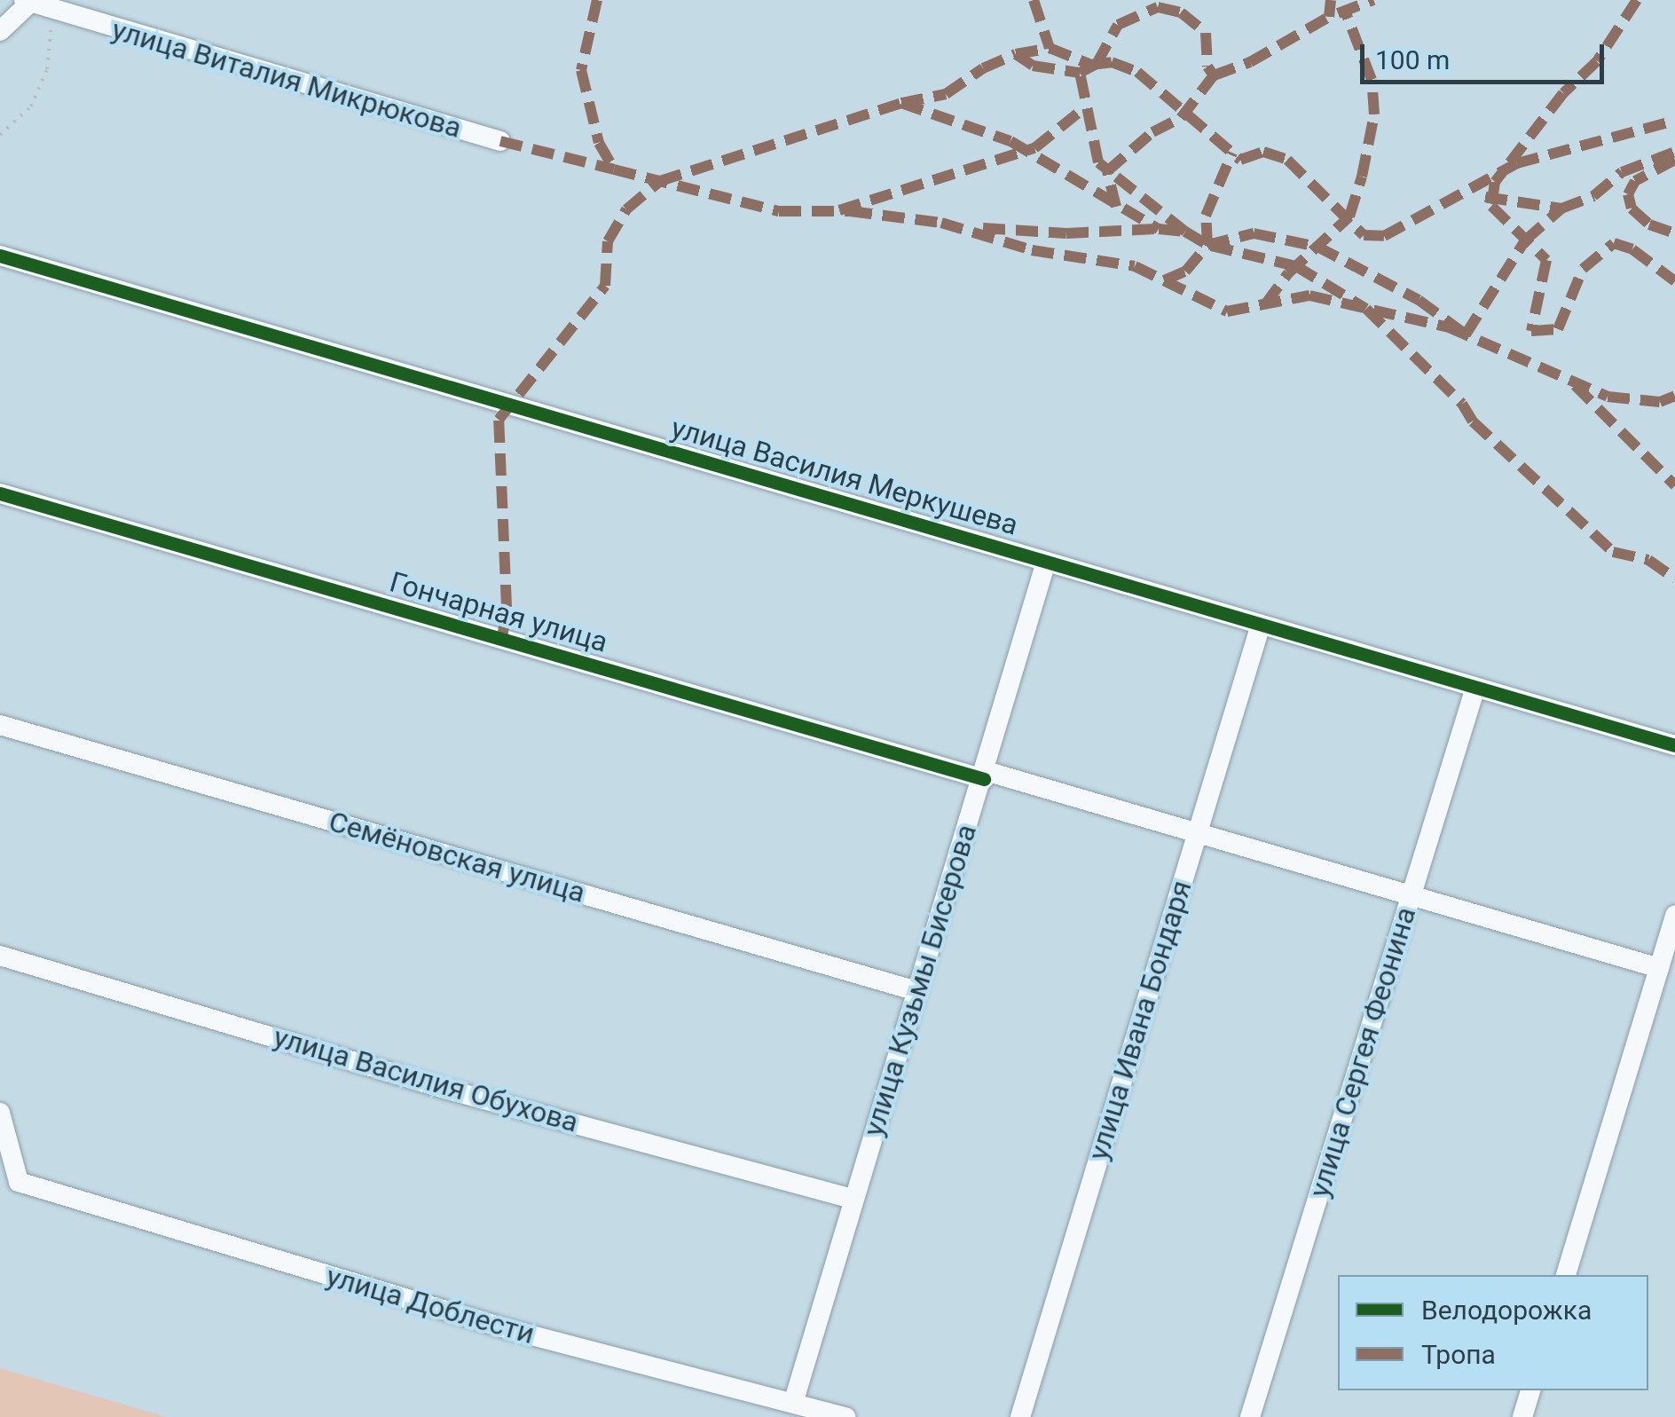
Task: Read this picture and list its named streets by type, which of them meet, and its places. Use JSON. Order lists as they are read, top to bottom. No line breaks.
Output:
{"streets":{"street":["улица Виталия Микрюкова","улица Василия Меркушева","Гончарная улица","Семёновская улица","улица Кузьмы Бисерова","улица Ивана Бондаря","улица Сергея Феонина","улица Василия Обухова","улица Доблести"]},"crossings":[["улица Василия Меркушева","улица Кузьмы Бисерова"],["улица Василия Меркушева","улица Ивана Бондаря"],["улица Василия Меркушева","улица Сергея Феонина"],["Гончарная улица","улица Кузьмы Бисерова"],["Гончарная улица","улица Ивана Бондаря"],["Гончарная улица","улица Сергея Феонина"],["Семёновская улица","улица Кузьмы Бисерова"],["улица Кузьмы Бисерова","улица Василия Обухова"],["улица Кузьмы Бисерова","улица Доблести"]],"legend":["Велодорожка","Тропа"],"scale_bar":"100 m"}
